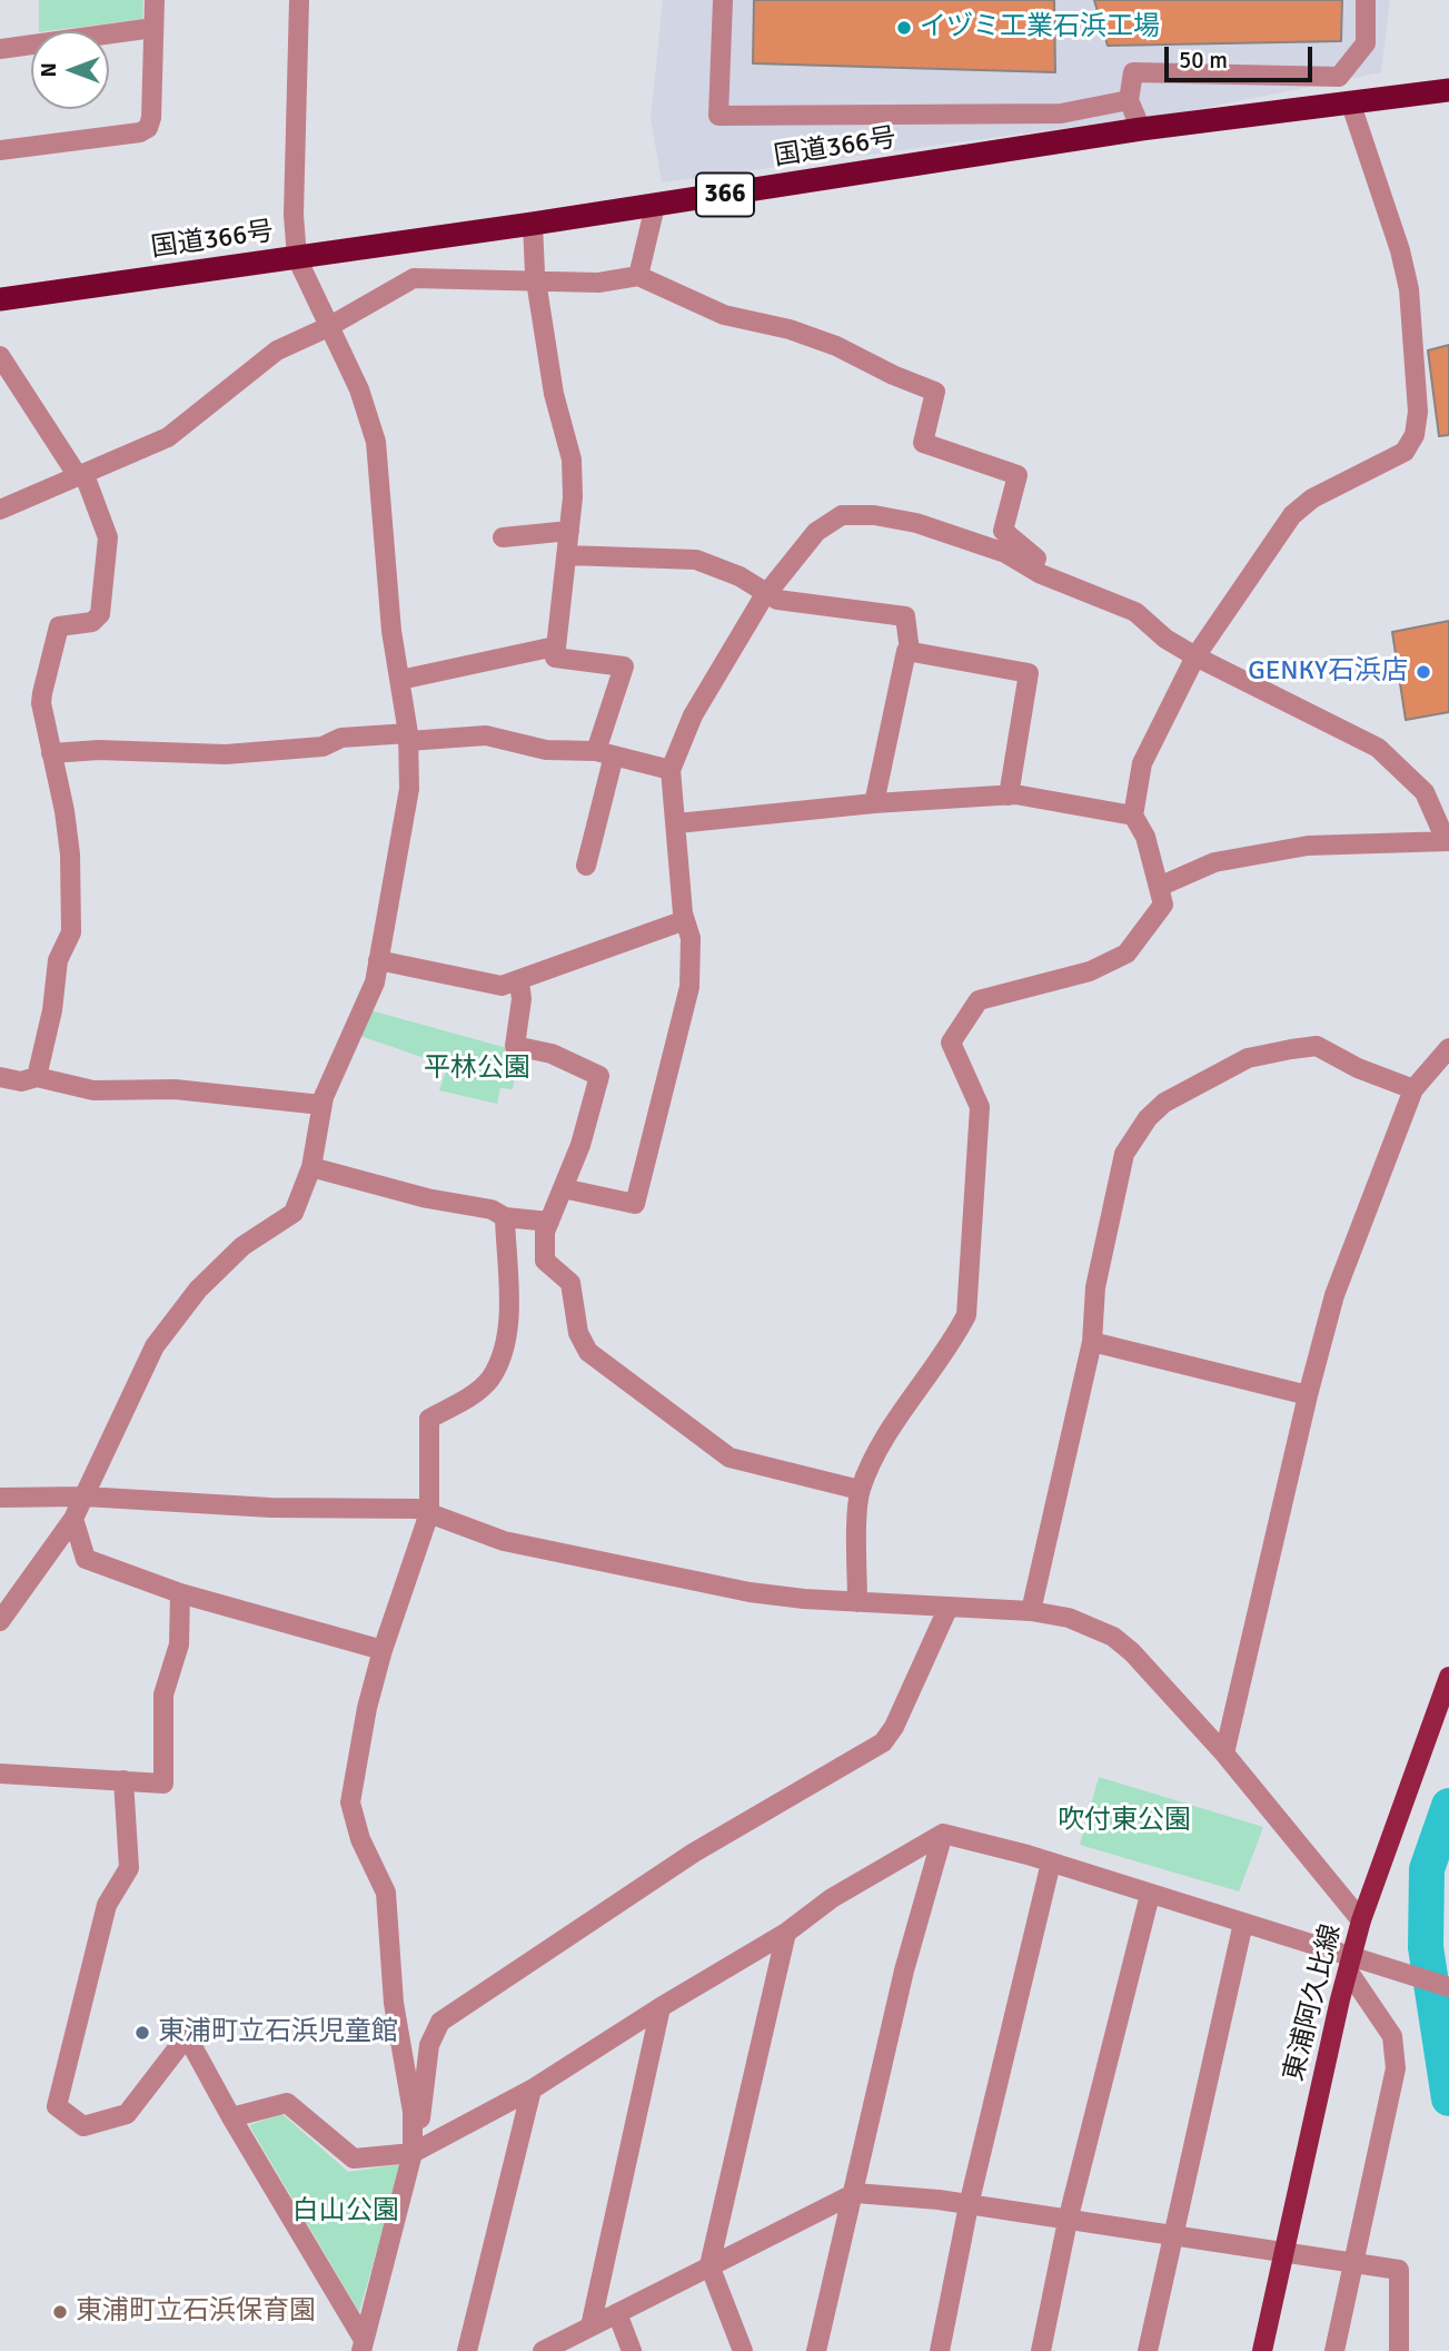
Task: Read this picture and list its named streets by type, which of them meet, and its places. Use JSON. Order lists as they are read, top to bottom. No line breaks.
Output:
{"streets":{"highway":["国道366号","366"],"main road":["東浦阿久比線"]},"parks":["平林公園","吹付東公園","白山公園"],"places":["イヅミ工業石浜工場","GENKY石浜店","東浦町立石浜児童館","東浦町立石浜保育園"],"scale_bar":"50 m","north":"left"}
